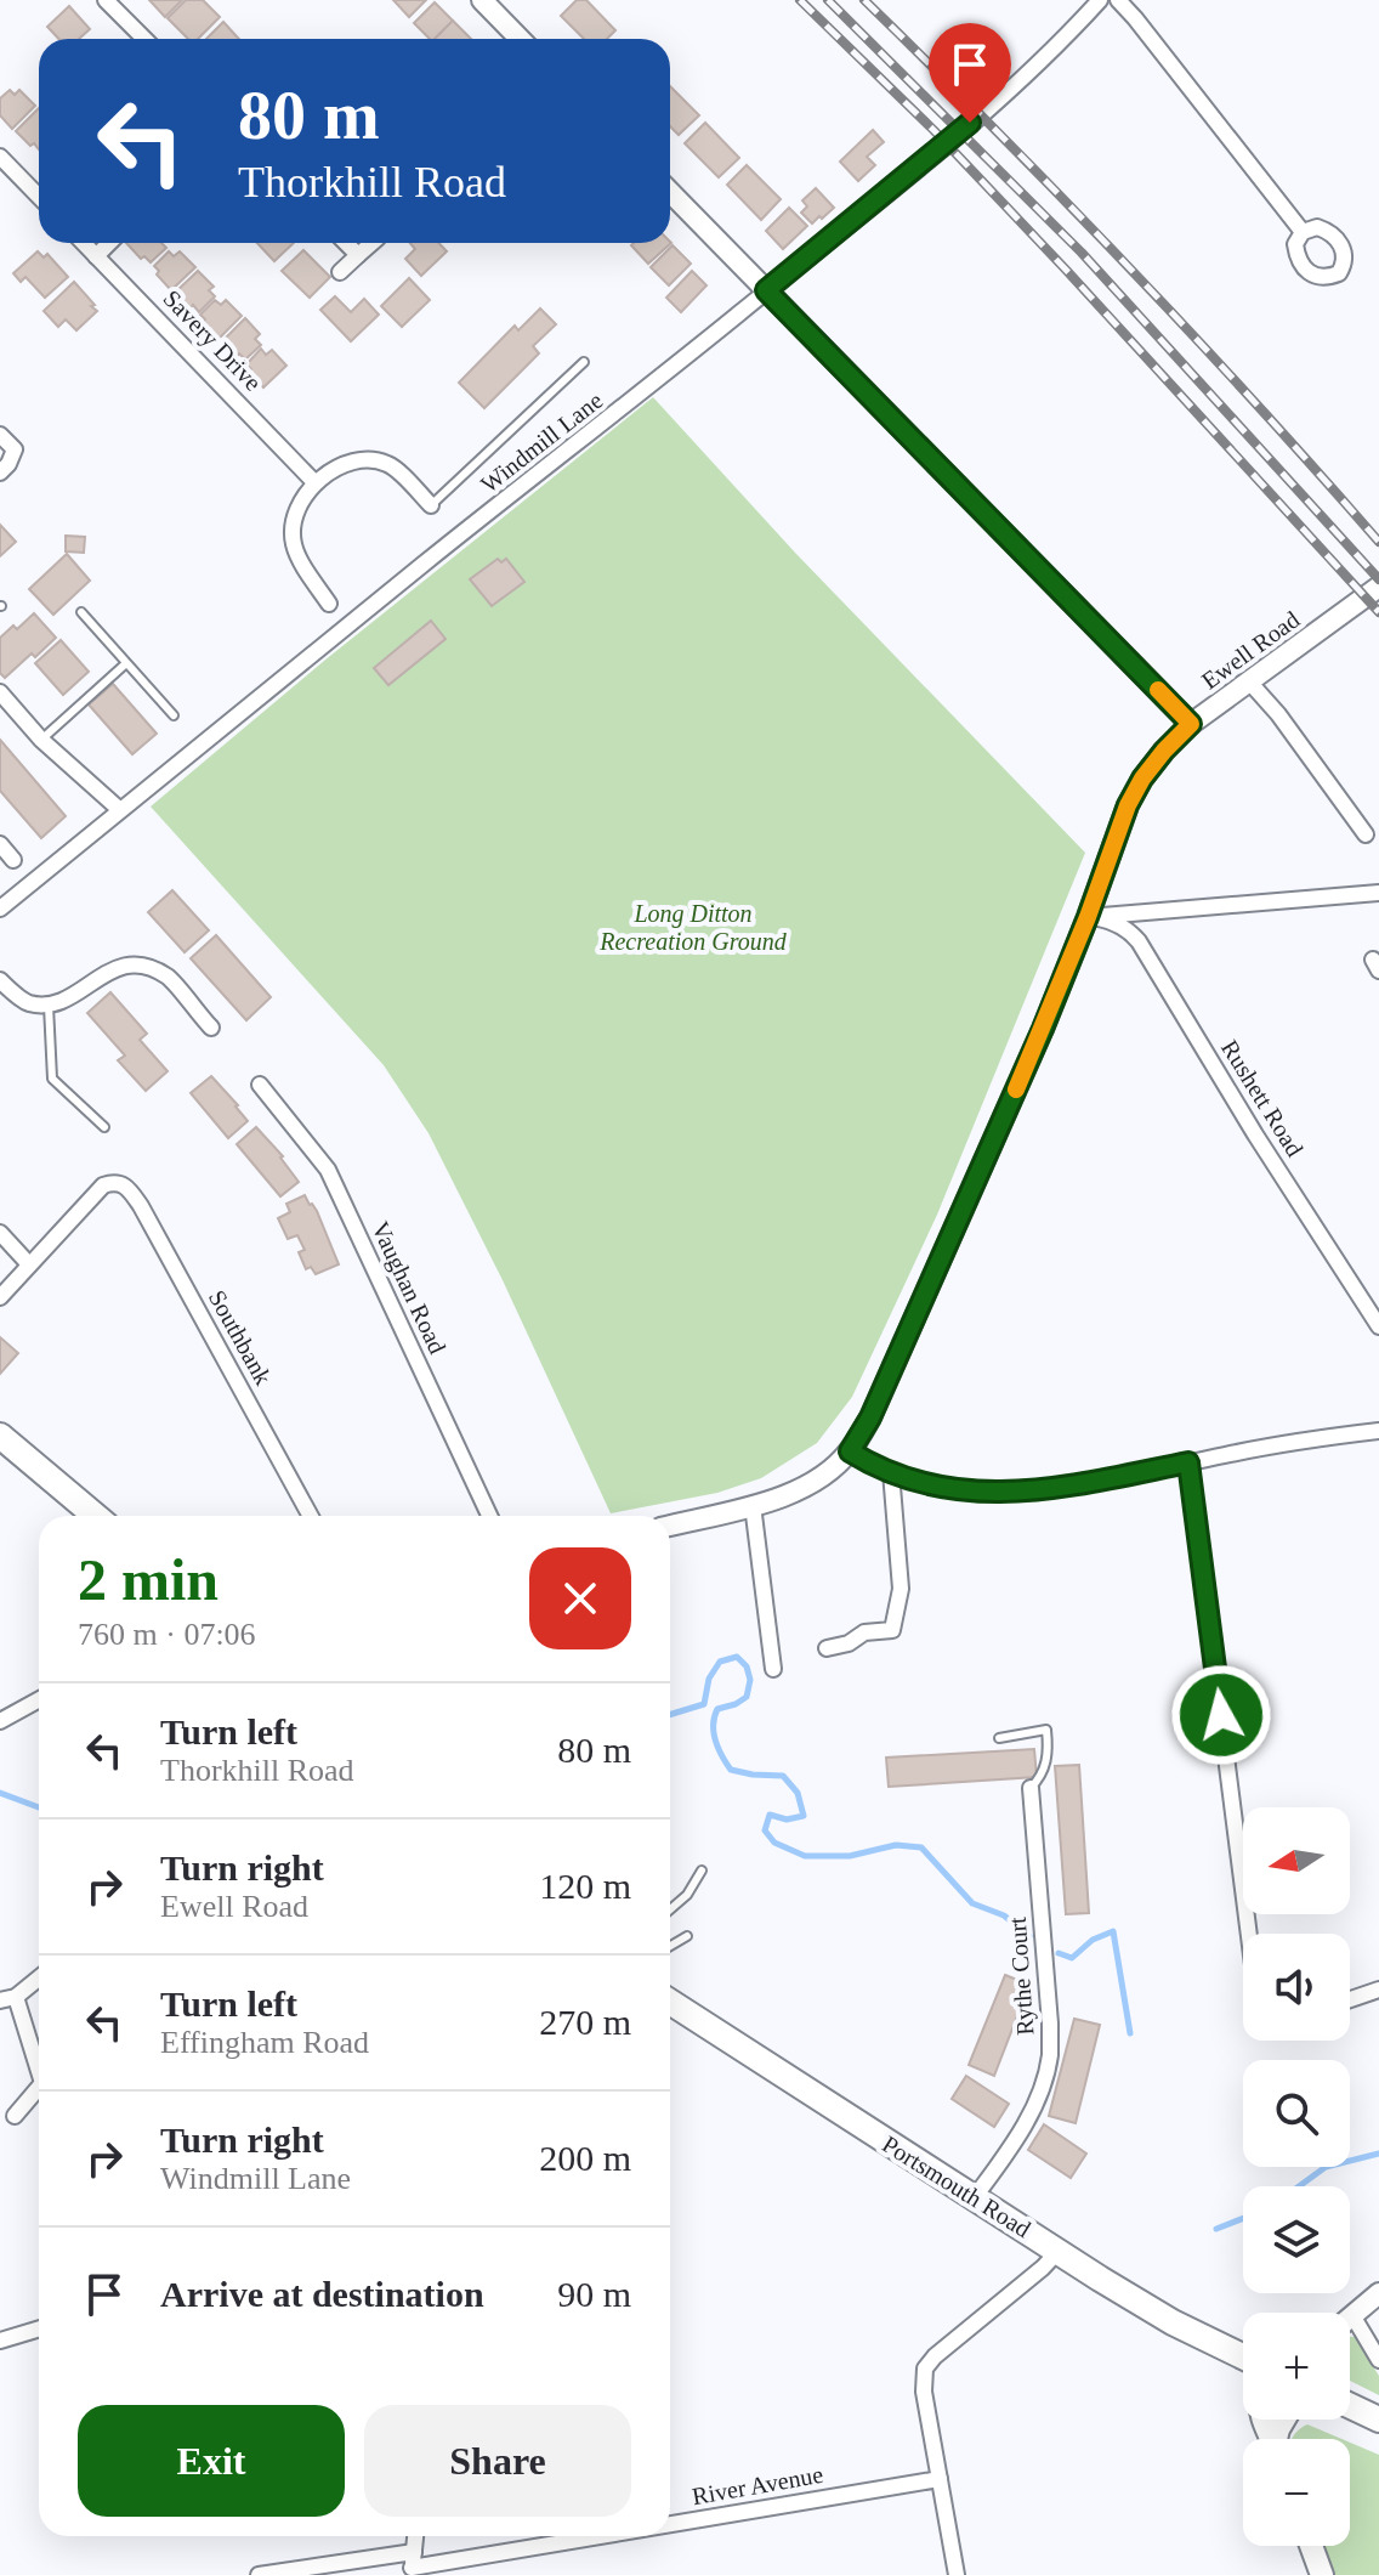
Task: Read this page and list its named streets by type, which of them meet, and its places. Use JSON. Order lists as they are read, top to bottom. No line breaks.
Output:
{"streets":{"main road":["Portsmouth Road"],"street":["Savery Drive","Windmill Lane","Ewell Road","Rushett Road","Vaughan Road","Southbank","Rythe Court","River Avenue"]},"crossings":[["Ewell Road","Rushett Road"],["Rythe Court","Portsmouth Road"]],"parks":["Long Ditton Recreation Ground"],"north":"left","page":{"turn":["80 m","Thorkhill Road"],"heading":["2 min","760 m · 07:06"],"list":[{"name":"Turn left","note":"Thorkhill Road","value":"80 m"},{"name":"Turn right","note":"Ewell Road","value":"120 m"},{"name":"Turn left","note":"Effingham Road","value":"270 m"},{"name":"Turn right","note":"Windmill Lane","value":"200 m"},{"name":"Arrive at destination","value":"90 m"}],"map_buttons":["+","−"],"buttons":["Exit","Share"]}}
